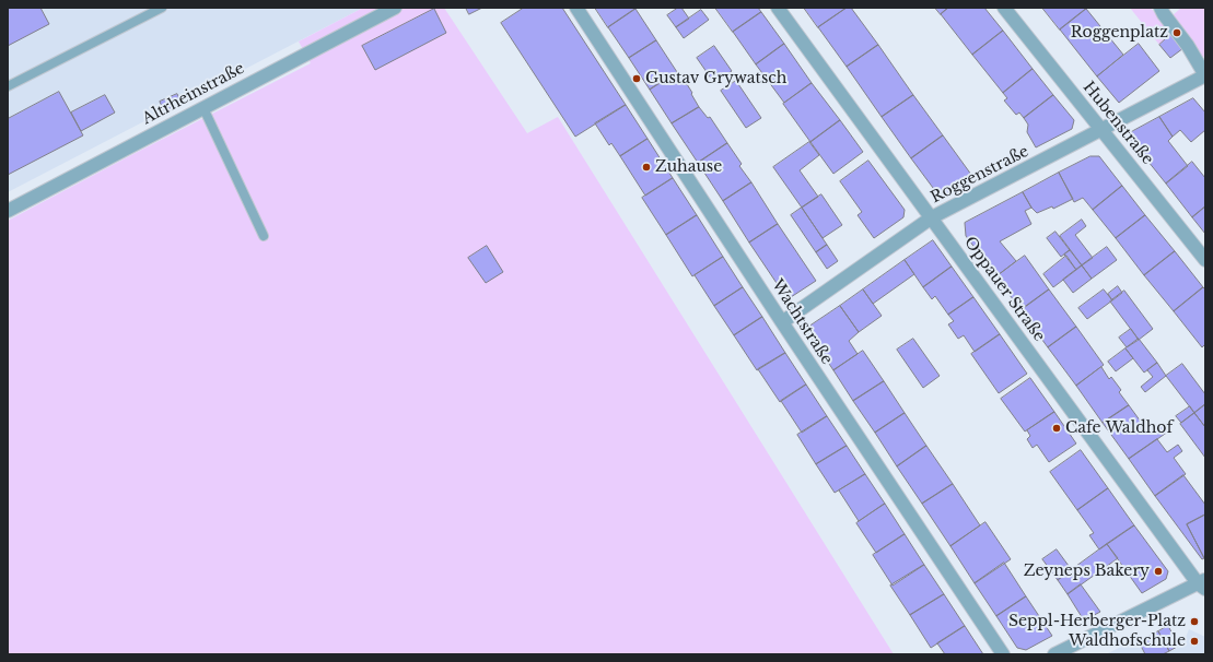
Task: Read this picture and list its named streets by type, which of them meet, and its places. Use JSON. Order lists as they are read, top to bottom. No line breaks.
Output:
{"streets":{"street":["Altrheinstraße","Hubenstraße","Roggenstraße","Oppauer Straße","Wachtstraße"]},"crossings":[["Hubenstraße","Roggenstraße"],["Roggenstraße","Oppauer Straße"],["Roggenstraße","Wachtstraße"]],"places":["Roggenplatz","Gustav Grywatsch","Zuhause","Cafe Waldhof","Zeyneps Bakery","Seppl-Herberger-Platz","Waldhofschule"]}
